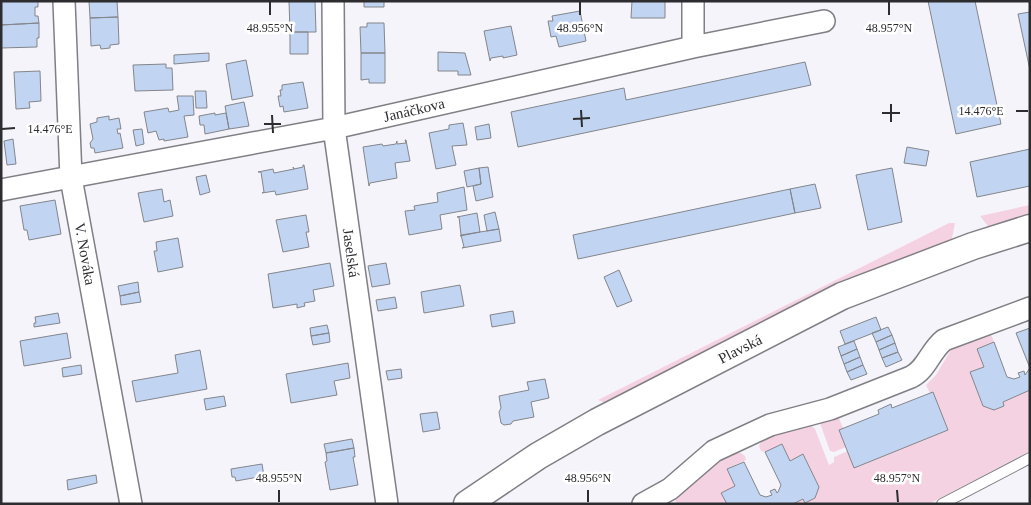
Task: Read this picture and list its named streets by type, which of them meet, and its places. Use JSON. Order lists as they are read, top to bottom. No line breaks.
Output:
{"streets":{"street":["Janáčkova","Jaselská","V. Nováka","Plavská"]},"crossings":[["Janáčkova","Jaselská"],["Janáčkova","V. Nováka"]],"coordinates":["48.955°N","48.956°N","48.957°N","14.476°E"]}
